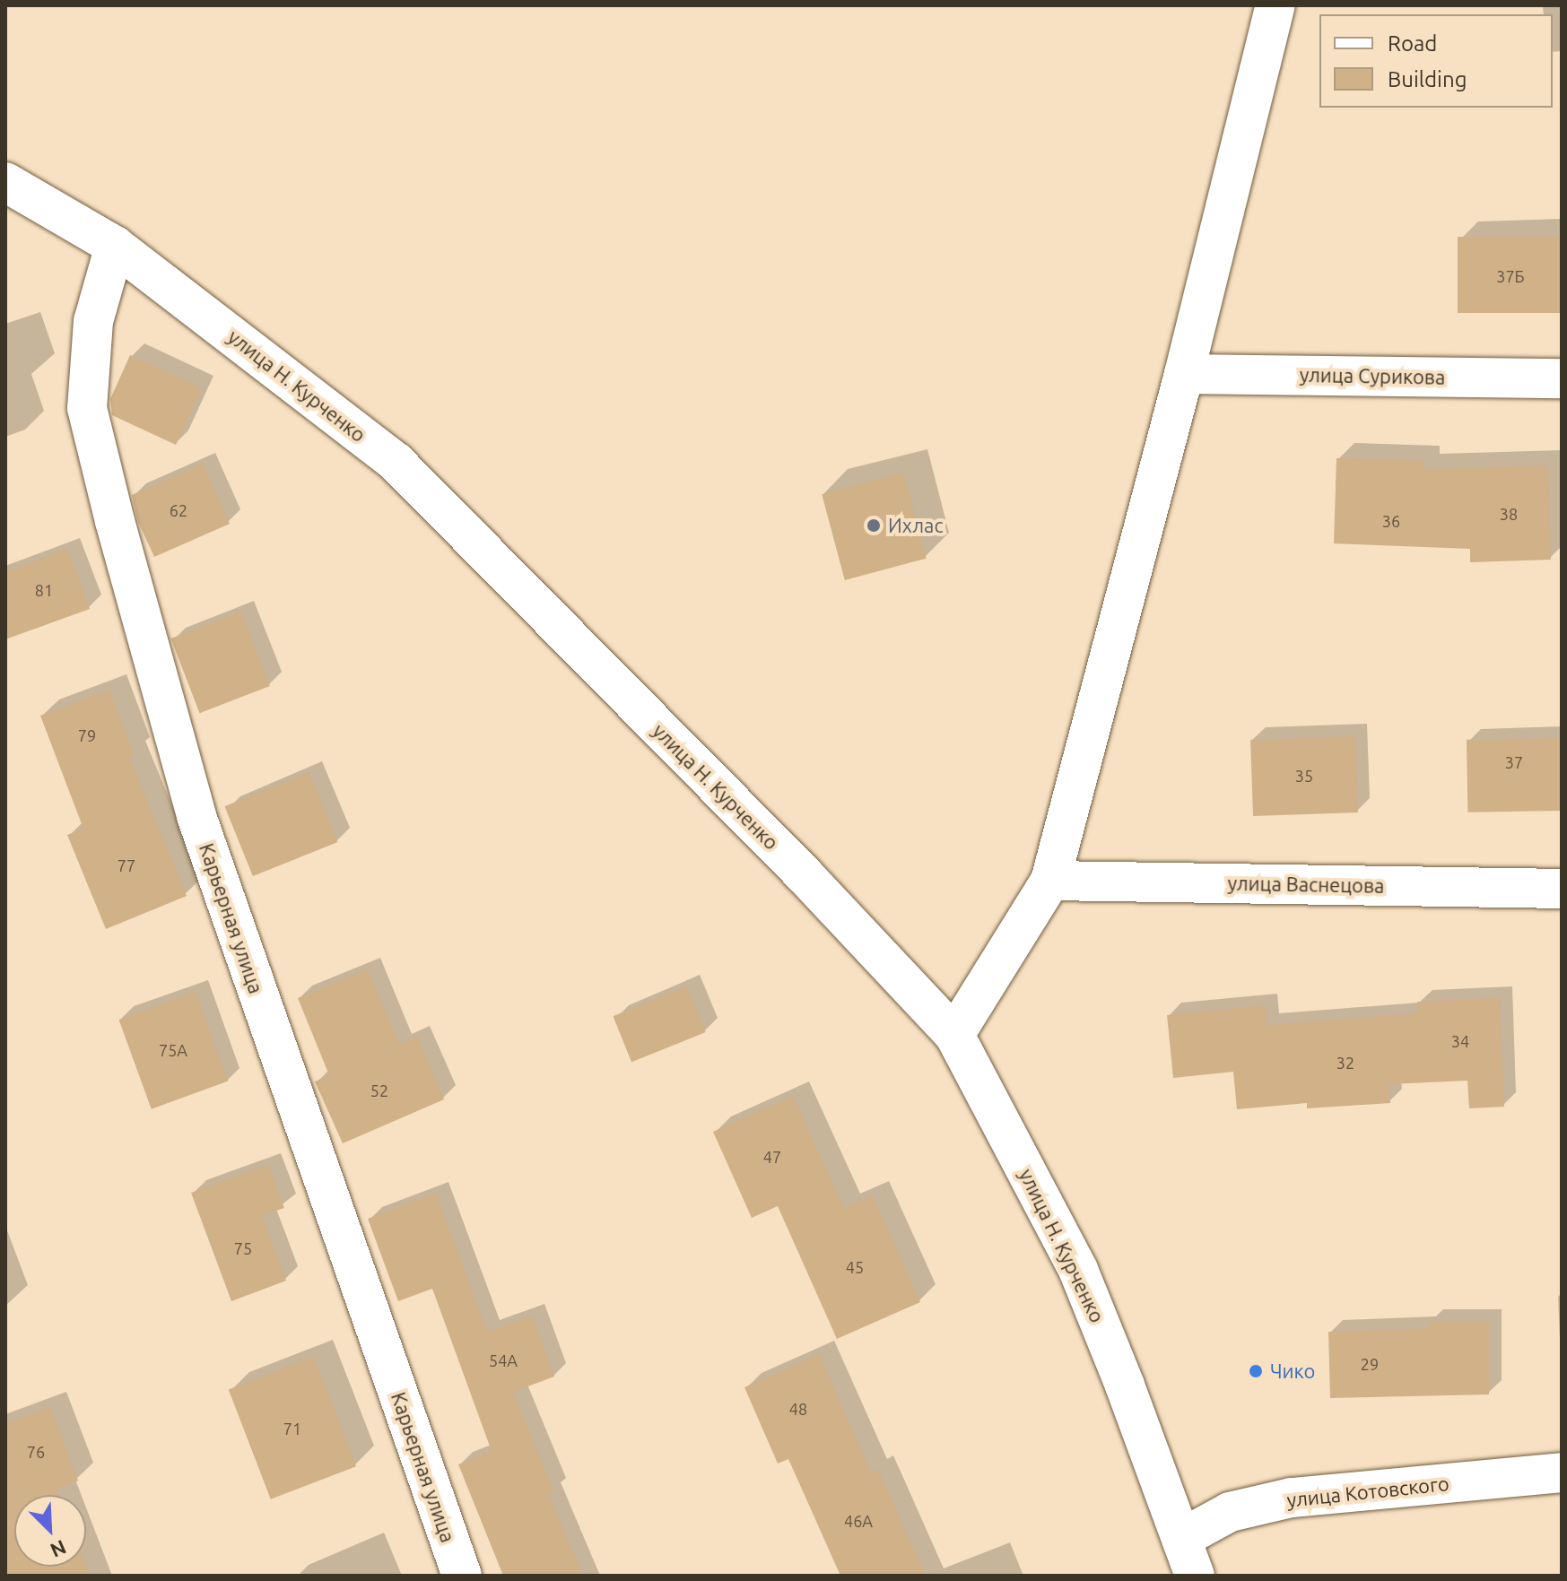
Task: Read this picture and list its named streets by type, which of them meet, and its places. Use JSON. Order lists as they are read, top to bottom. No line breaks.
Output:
{"streets":{"street":["улица Сурикова","улица Н. Курченко","улица Васнецова","Карьерная улица","улица Котовского"]},"crossings":[["улица Н. Курченко","Карьерная улица"],["улица Н. Курченко","улица Котовского"]],"places":["Ихлас","Чико"],"house_numbers":["37Б","62","38","36","81","79","37","35","77","34","75А","32","52","47","75","45","54А","29","48","71","76","46А"],"legend":["Road","Building"],"north":"bottom right"}
